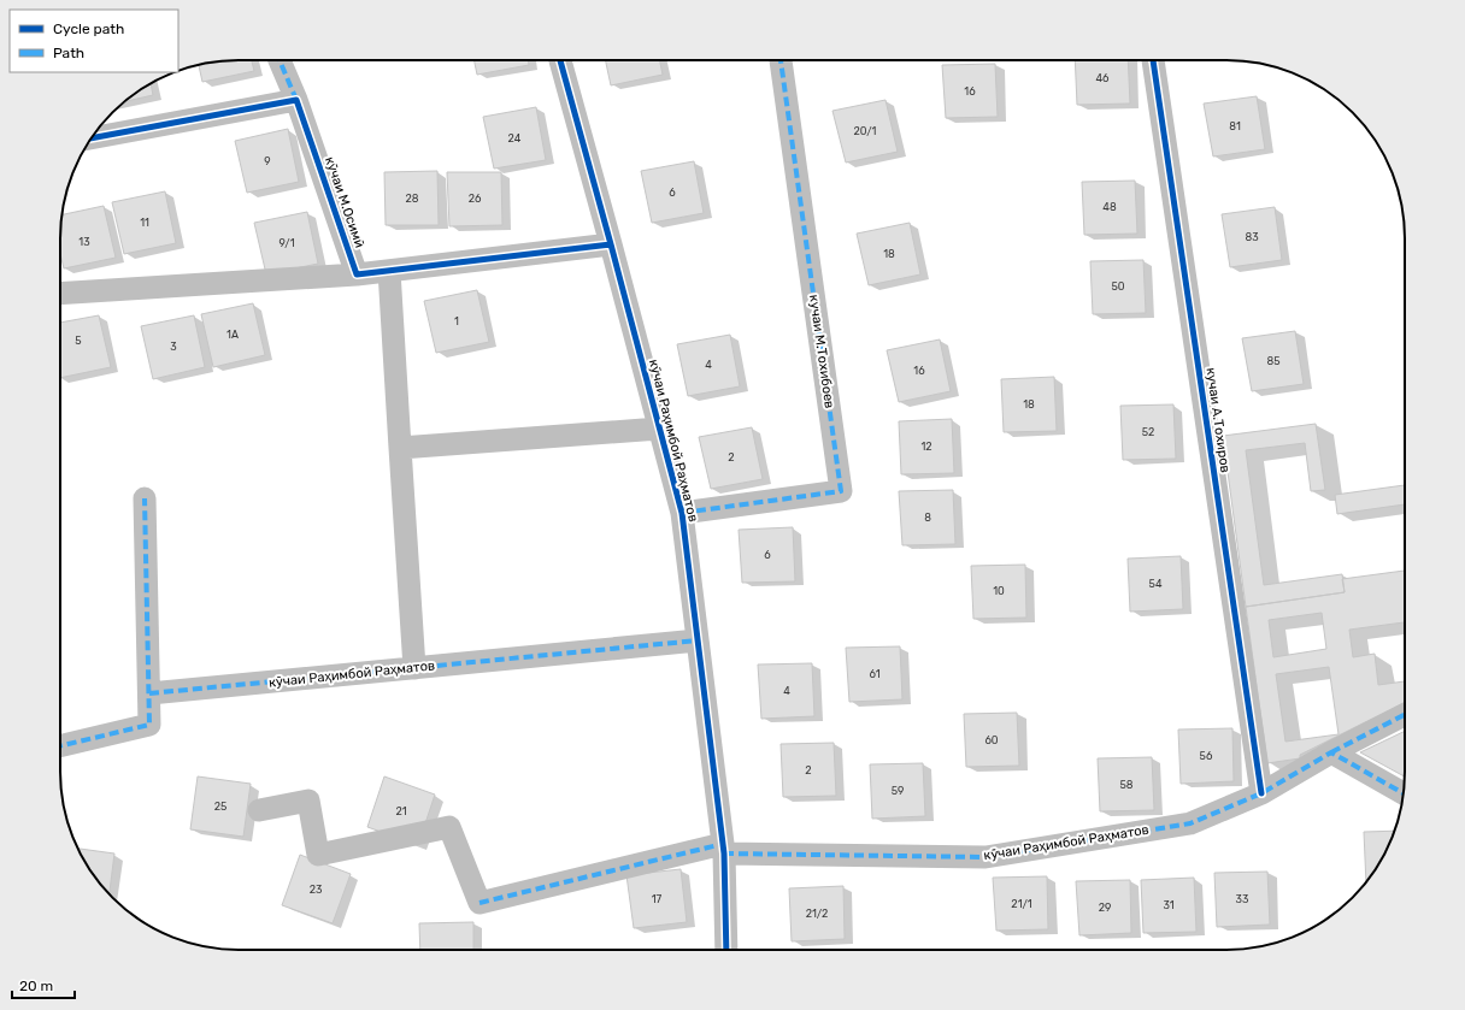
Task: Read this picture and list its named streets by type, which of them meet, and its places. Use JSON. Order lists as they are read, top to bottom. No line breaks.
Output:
{"streets":{"street":["кӯчаи М.Осимӣ","кучаи М.Тохибоев","кучаи А.Тохиров","кӯчаи Раҳимбой Раҳматов"]},"crossings":[["кучаи М.Тохибоев","кӯчаи Раҳимбой Раҳматов"],["кучаи А.Тохиров","кӯчаи Раҳимбой Раҳматов"]],"house_numbers":["46","16","81","20/1","24","9","6","28","26","48","11","83","13","9/1","18","50","1","1А","5","3","85","4","16","18","52","12","2","8","6","54","10","61","4","60","56","2","58","59","25","21","23","17","33","21/1","31","29","21/2"],"legend":["Cycle path","Path"],"scale_bar":"20 m"}
